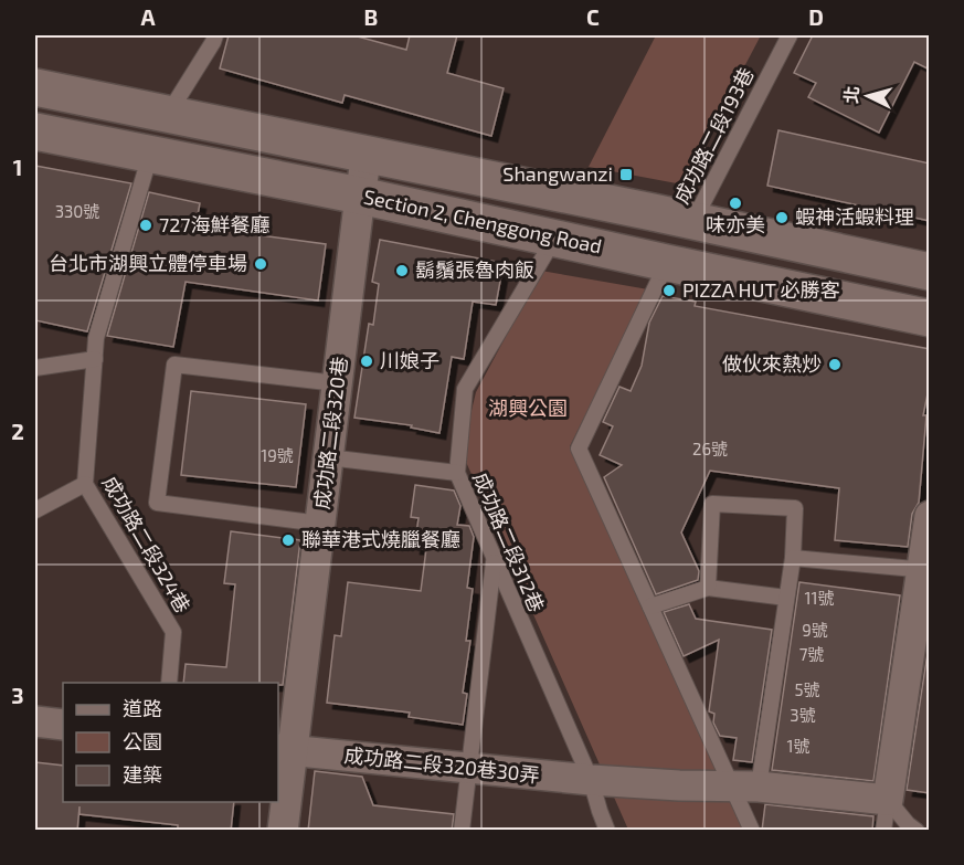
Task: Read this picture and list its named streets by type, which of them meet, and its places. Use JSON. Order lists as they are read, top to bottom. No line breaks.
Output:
{"streets":{"main road":["Section 2, Chenggong Road"],"street":["成功路二段320巷","成功路二段320巷30弄"],"lane":["成功路二段193巷","成功路二段312巷","成功路二段324巷"]},"crossings":[["成功路二段193巷","Section 2, Chenggong Road"],["Section 2, Chenggong Road","成功路二段320巷"],["Section 2, Chenggong Road","成功路二段312巷"],["Section 2, Chenggong Road","成功路二段324巷"],["成功路二段320巷","成功路二段320巷30弄"],["成功路二段312巷","成功路二段320巷30弄"]],"parks":["湖興公園"],"places":{"transit":["Shangwanzi"],"other":["味亦美","蝦神活蝦料理","727海鮮餐廳","台北市湖興立體停車場","鬍鬚張魯肉飯","PIZZA HUT 必勝客","川娘子","做伙來熱炒","聯華港式燒臘餐廳"]},"house_numbers":["330號","26號","19號","11號","9號","7號","5號","3號","1號"],"legend":["道路","公園","建築"],"north":"left","grid":{"columns":["A","B","C","D"],"rows":["1","2","3"]}}
